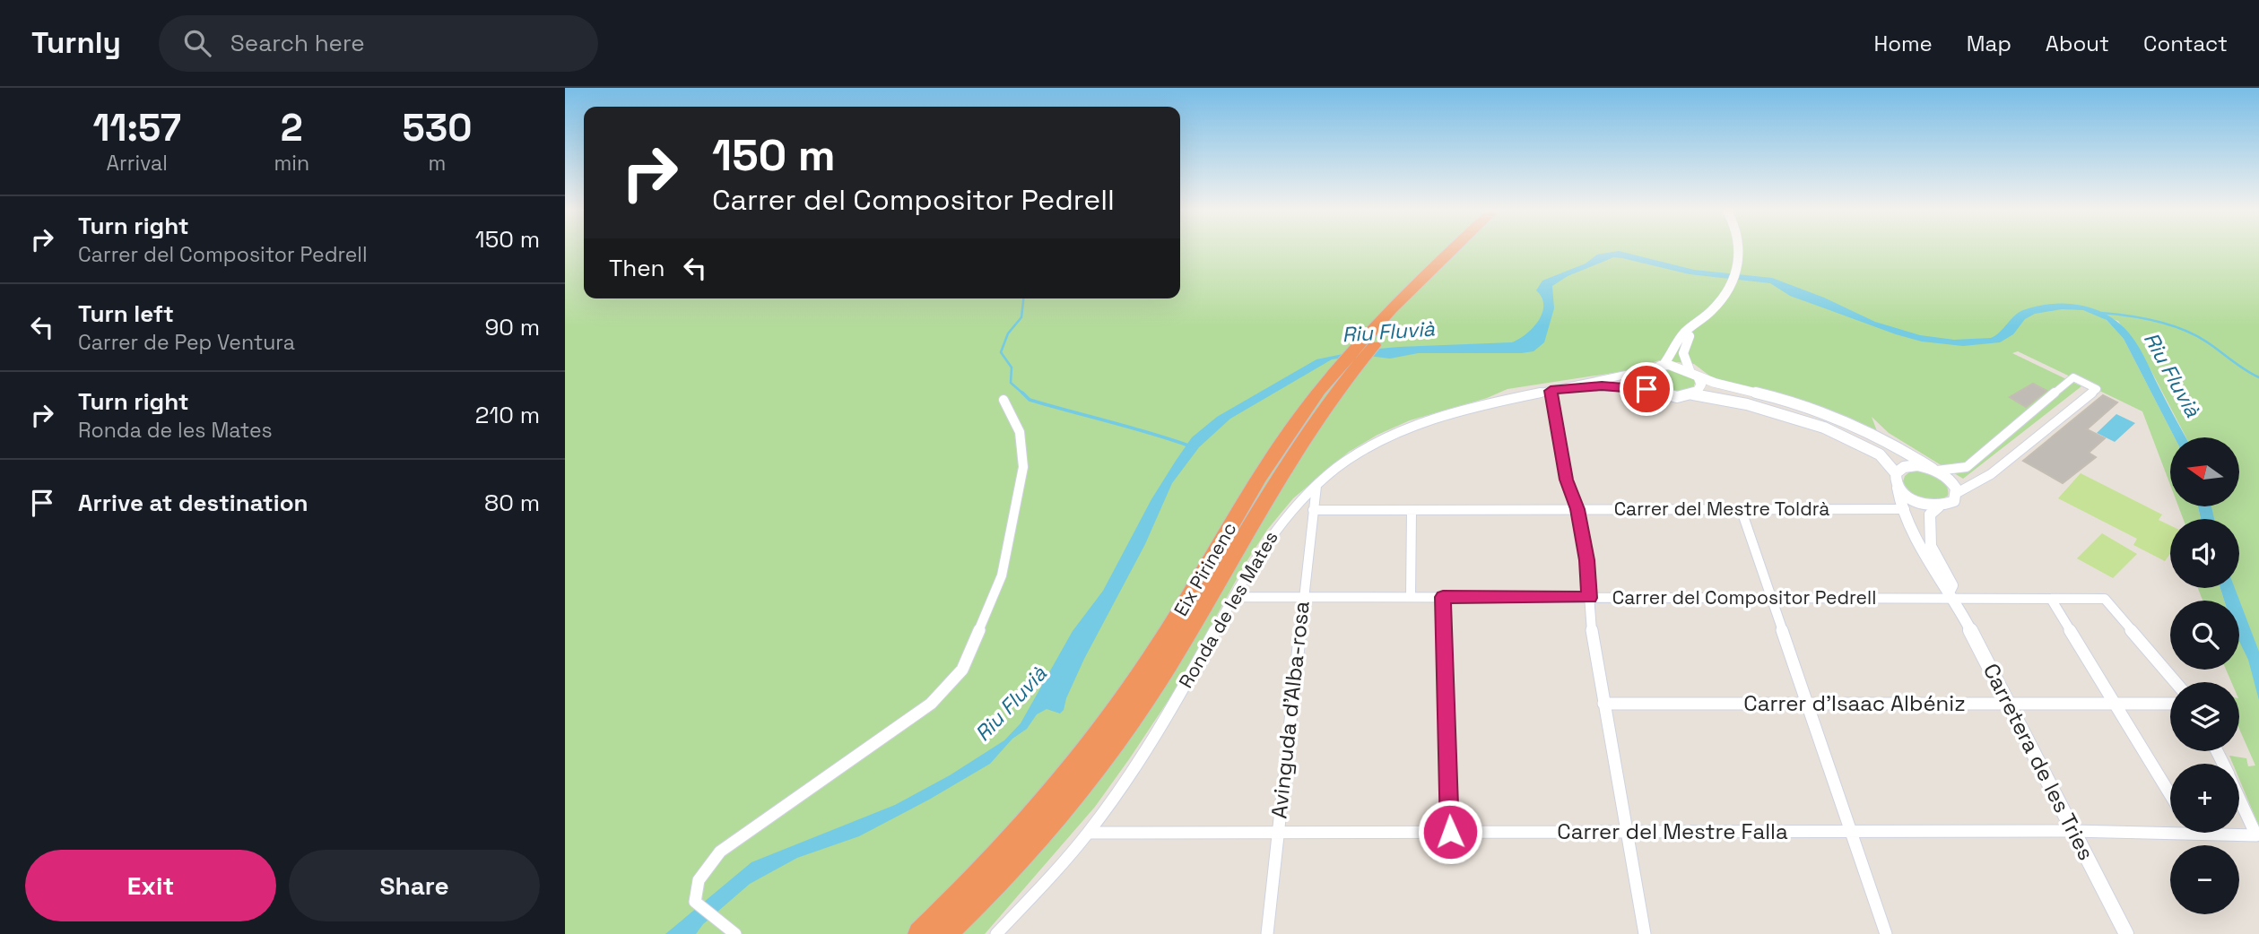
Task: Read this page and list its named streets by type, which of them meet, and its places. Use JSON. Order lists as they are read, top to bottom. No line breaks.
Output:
{"streets":{"highway":["Eix Pirinenc"],"street":["Carrer del Mestre Toldrà","Carrer del Compositor Pedrell","Ronda de les Mates","Carrer d'Isaac Albéniz","Avinguda d'Alba-rosa","Carretera de les Tries","Carrer del Mestre Falla"]},"crossings":[["Carrer del Mestre Toldrà","Avinguda d'Alba-rosa"],["Carrer del Mestre Toldrà","Carretera de les Tries"],["Carrer del Compositor Pedrell","Ronda de les Mates"],["Carrer del Compositor Pedrell","Avinguda d'Alba-rosa"],["Carrer del Compositor Pedrell","Carretera de les Tries"],["Ronda de les Mates","Avinguda d'Alba-rosa"],["Ronda de les Mates","Carrer del Mestre Falla"],["Carrer d'Isaac Albéniz","Carretera de les Tries"],["Avinguda d'Alba-rosa","Carrer del Mestre Falla"],["Carretera de les Tries","Carrer del Mestre Falla"]],"water":["Riu Fluvià"],"north":"left","page":{"header":"Turnly","search":"Search here","nav":["Home","Map","About","Contact"],"eta":["11:57","Arrival","2","min","530","m"],"turn":["150 m","Carrer del Compositor Pedrell"],"list":[{"name":"Turn right","note":"Carrer del Compositor Pedrell","value":"150 m"},{"name":"Turn left","note":"Carrer de Pep Ventura","value":"90 m"},{"name":"Turn right","note":"Ronda de les Mates","value":"210 m"},{"name":"Arrive at destination","value":"80 m"}],"then":"Then","map_buttons":["+","−"],"buttons":["Exit","Share"]}}
